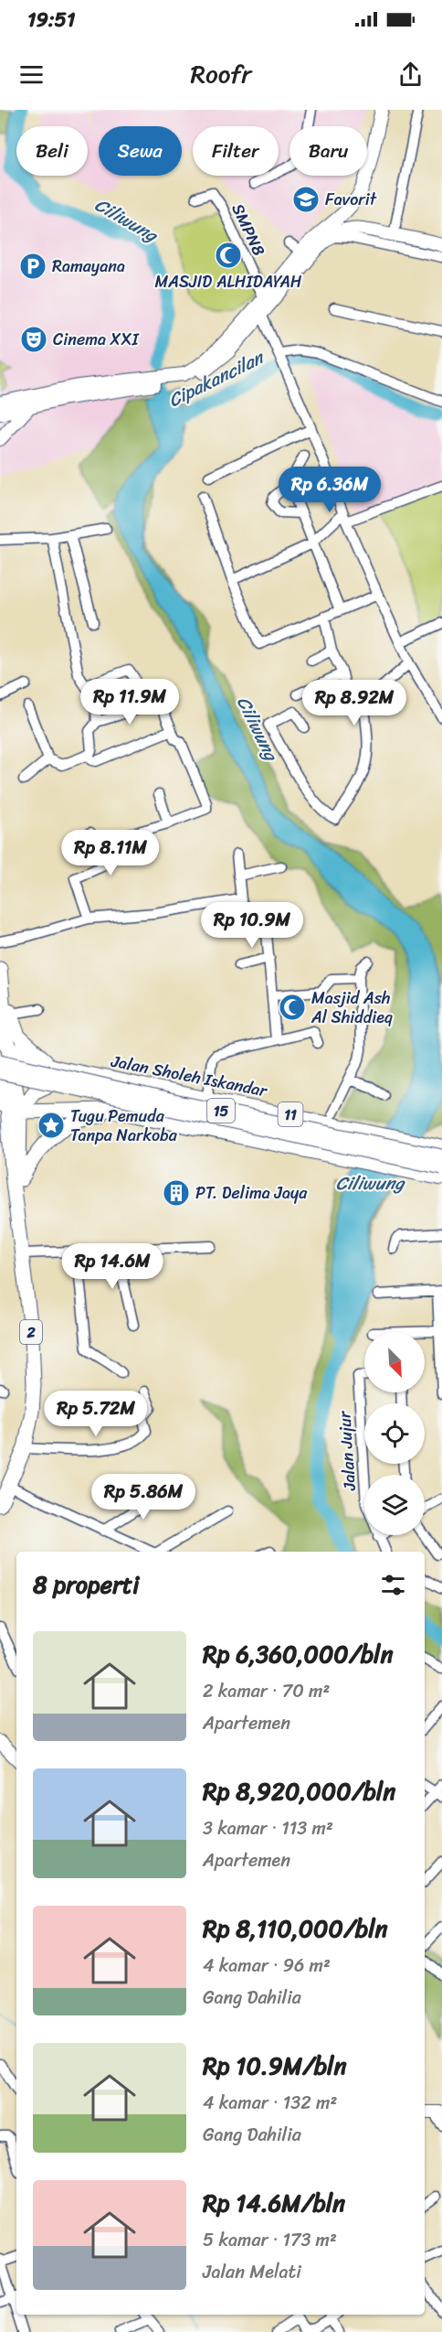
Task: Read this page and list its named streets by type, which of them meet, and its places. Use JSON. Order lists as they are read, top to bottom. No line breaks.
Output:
{"streets":{"highway":["Jalan Sholeh Iskandar","15","11","2"],"street":["SMPN8","Jalan Jujur"]},"crossings":[["Jalan Sholeh Iskandar","2"],["11","2"]],"water":["Ciliwung","Cipakancilan"],"places":{"school or university":["Favorit"],"mosque":["MASJID ALHIDAYAH","Masjid Ash Al Shiddieq"],"parking":["Ramayana"],"theatre":["Cinema XXI"],"place":["Tugu Pemuda Tanpa Narkoba"],"building":["PT. Delima Jaya"]},"north":"bottom right","page":{"status":"19:51","header":"Roofr","chip":["Beli","Sewa","Filter","Baru"],"price":["Rp 6.36M","Rp 11.9M","Rp 8.92M","Rp 8.11M","Rp 10.9M","Rp 14.6M","Rp 5.72M","Rp 5.86M"],"heading":"8 properti","list":[{"name":"Rp 6,360,000/bln","note":"2 kamar · 70 m² · Apartemen"},{"name":"Rp 8,920,000/bln","note":"3 kamar · 113 m² · Apartemen"},{"name":"Rp 8,110,000/bln","note":"4 kamar · 96 m² · Gang Dahilia"},{"name":"Rp 10.9M/bln","note":"4 kamar · 132 m² · Gang Dahilia"},{"name":"Rp 14.6M/bln","note":"5 kamar · 173 m² · Jalan Melati"}]}}
